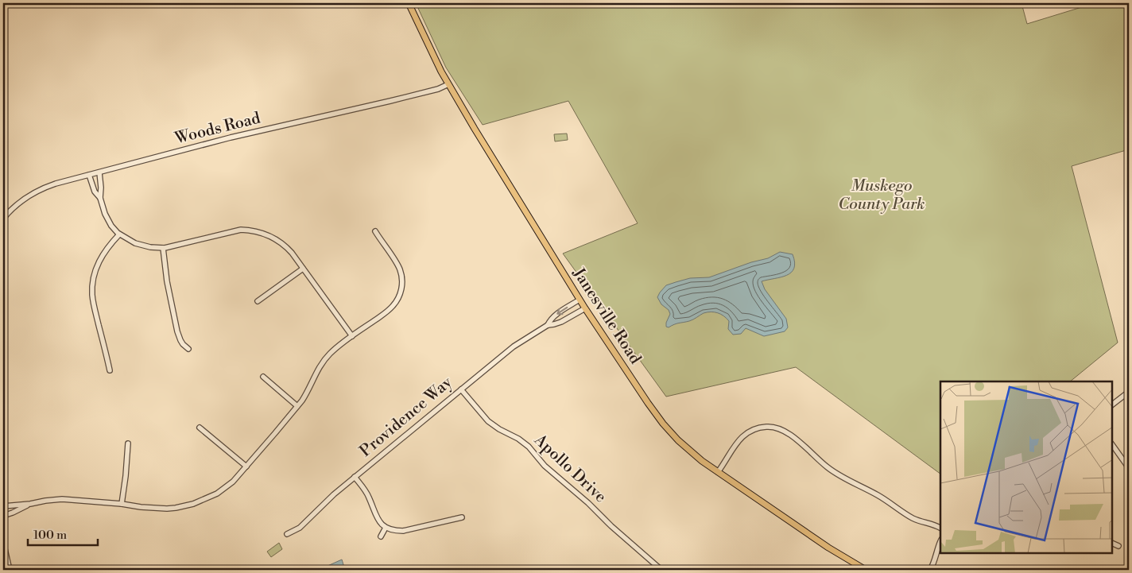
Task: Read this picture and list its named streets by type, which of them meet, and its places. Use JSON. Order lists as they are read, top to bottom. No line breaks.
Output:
{"streets":{"main road":["Janesville Road"],"street":["Woods Road","Providence Way","Apollo Drive"]},"crossings":[["Woods Road","Janesville Road"],["Janesville Road","Providence Way"],["Providence Way","Apollo Drive"]],"parks":["Muskego County Park"],"scale_bar":"100 m"}
